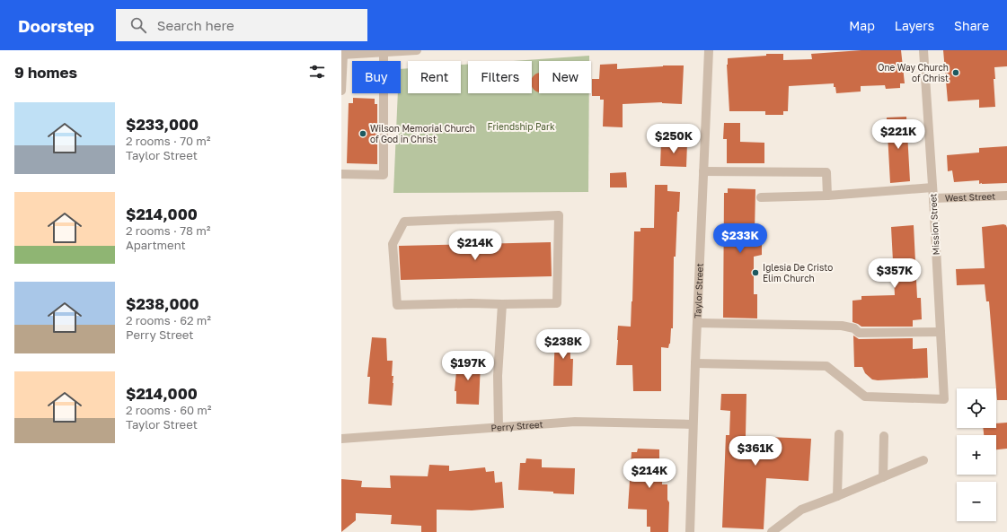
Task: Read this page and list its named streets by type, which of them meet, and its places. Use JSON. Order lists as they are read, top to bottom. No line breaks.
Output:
{"streets":{"street":["West Street","Mission Street","Taylor Street","Perry Street"]},"crossings":[["West Street","Mission Street"],["Mission Street","Taylor Street"],["Taylor Street","Perry Street"]],"parks":["Friendship Park"],"places":["One Way Church of Christ","Wilson Memorial Church of God in Christ","Iglesia De Cristo Elim Church"],"page":{"header":"Doorstep","search":"Search here","nav":["Map","Layers","Share"],"heading":"9 homes","chip":["Buy","Rent","Filters","New"],"list":[{"name":"$233,000","note":"2 rooms · 70 m² · Taylor Street"},{"name":"$214,000","note":"2 rooms · 78 m² · Apartment"},{"name":"$238,000","note":"2 rooms · 62 m² · Perry Street"},{"name":"$214,000","note":"2 rooms · 60 m² · Taylor Street"}],"price":["$221K","$250K","$233K","$214K","$357K","$238K","$197K","$361K","$214K"],"map_buttons":["+","−"]}}
